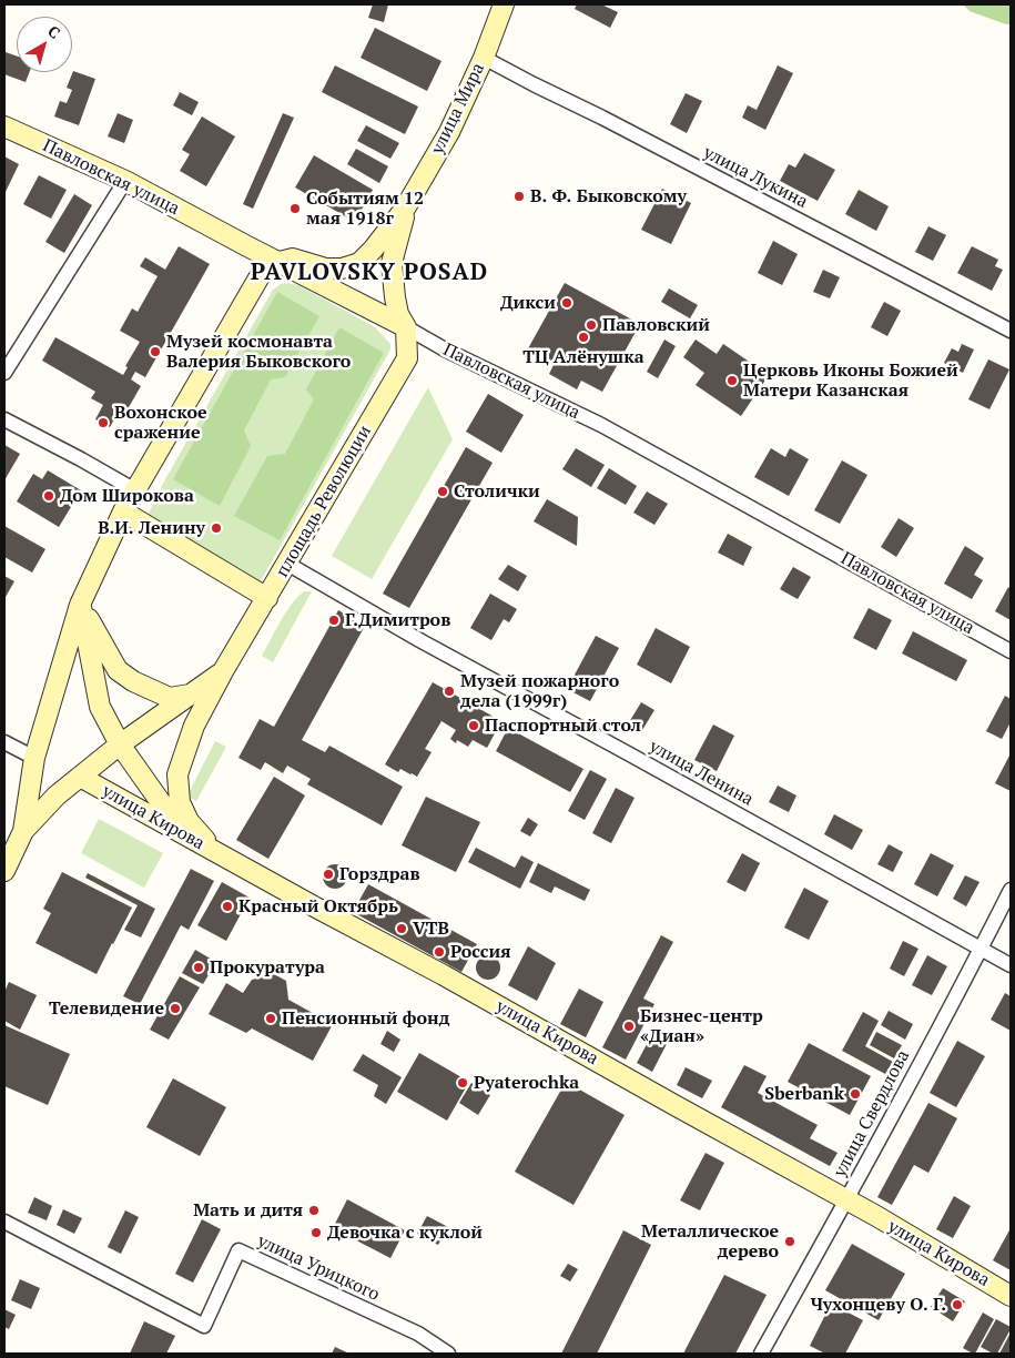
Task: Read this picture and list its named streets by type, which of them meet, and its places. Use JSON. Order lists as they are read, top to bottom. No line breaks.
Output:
{"streets":{"street":["улица Мира","Павловская улица","улица Лукина","площадь Революции","улица Ленина","улица Кирова","улица Свердлова","улица Урицкого"]},"crossings":[["улица Мира","улица Лукина"],["улица Мира","площадь Революции"],["Павловская улица","площадь Революции"],["площадь Революции","улица Ленина"],["площадь Революции","улица Кирова"],["улица Ленина","улица Свердлова"],["улица Кирова","улица Свердлова"]],"districts":["PAVLOVSKY POSAD"],"places":["В. Ф. Быковскому","Событиям 12 мая 1918г","Дикси","Павловский","ТЦ Алёнушка","Музей космонавта Валерия Быковского","Церковь Иконы Божией Матери Казанская","Вохонское сражение","Столички","Дом Широкова","В.И. Ленину","Г.Димитров","Музей пожарного дела (1999г)","Паспортный стол","Горздрав","Красный Октябрь","VTB","Россия","Прокуратура","Телевидение","Пенсионный фонд","Бизнес-центр «Диан»","Pyaterochka","Sberbank","Мать и дитя","Девочка с куклой","Металлическое дерево","Чухонцеву О. Г."],"north":"top right"}
